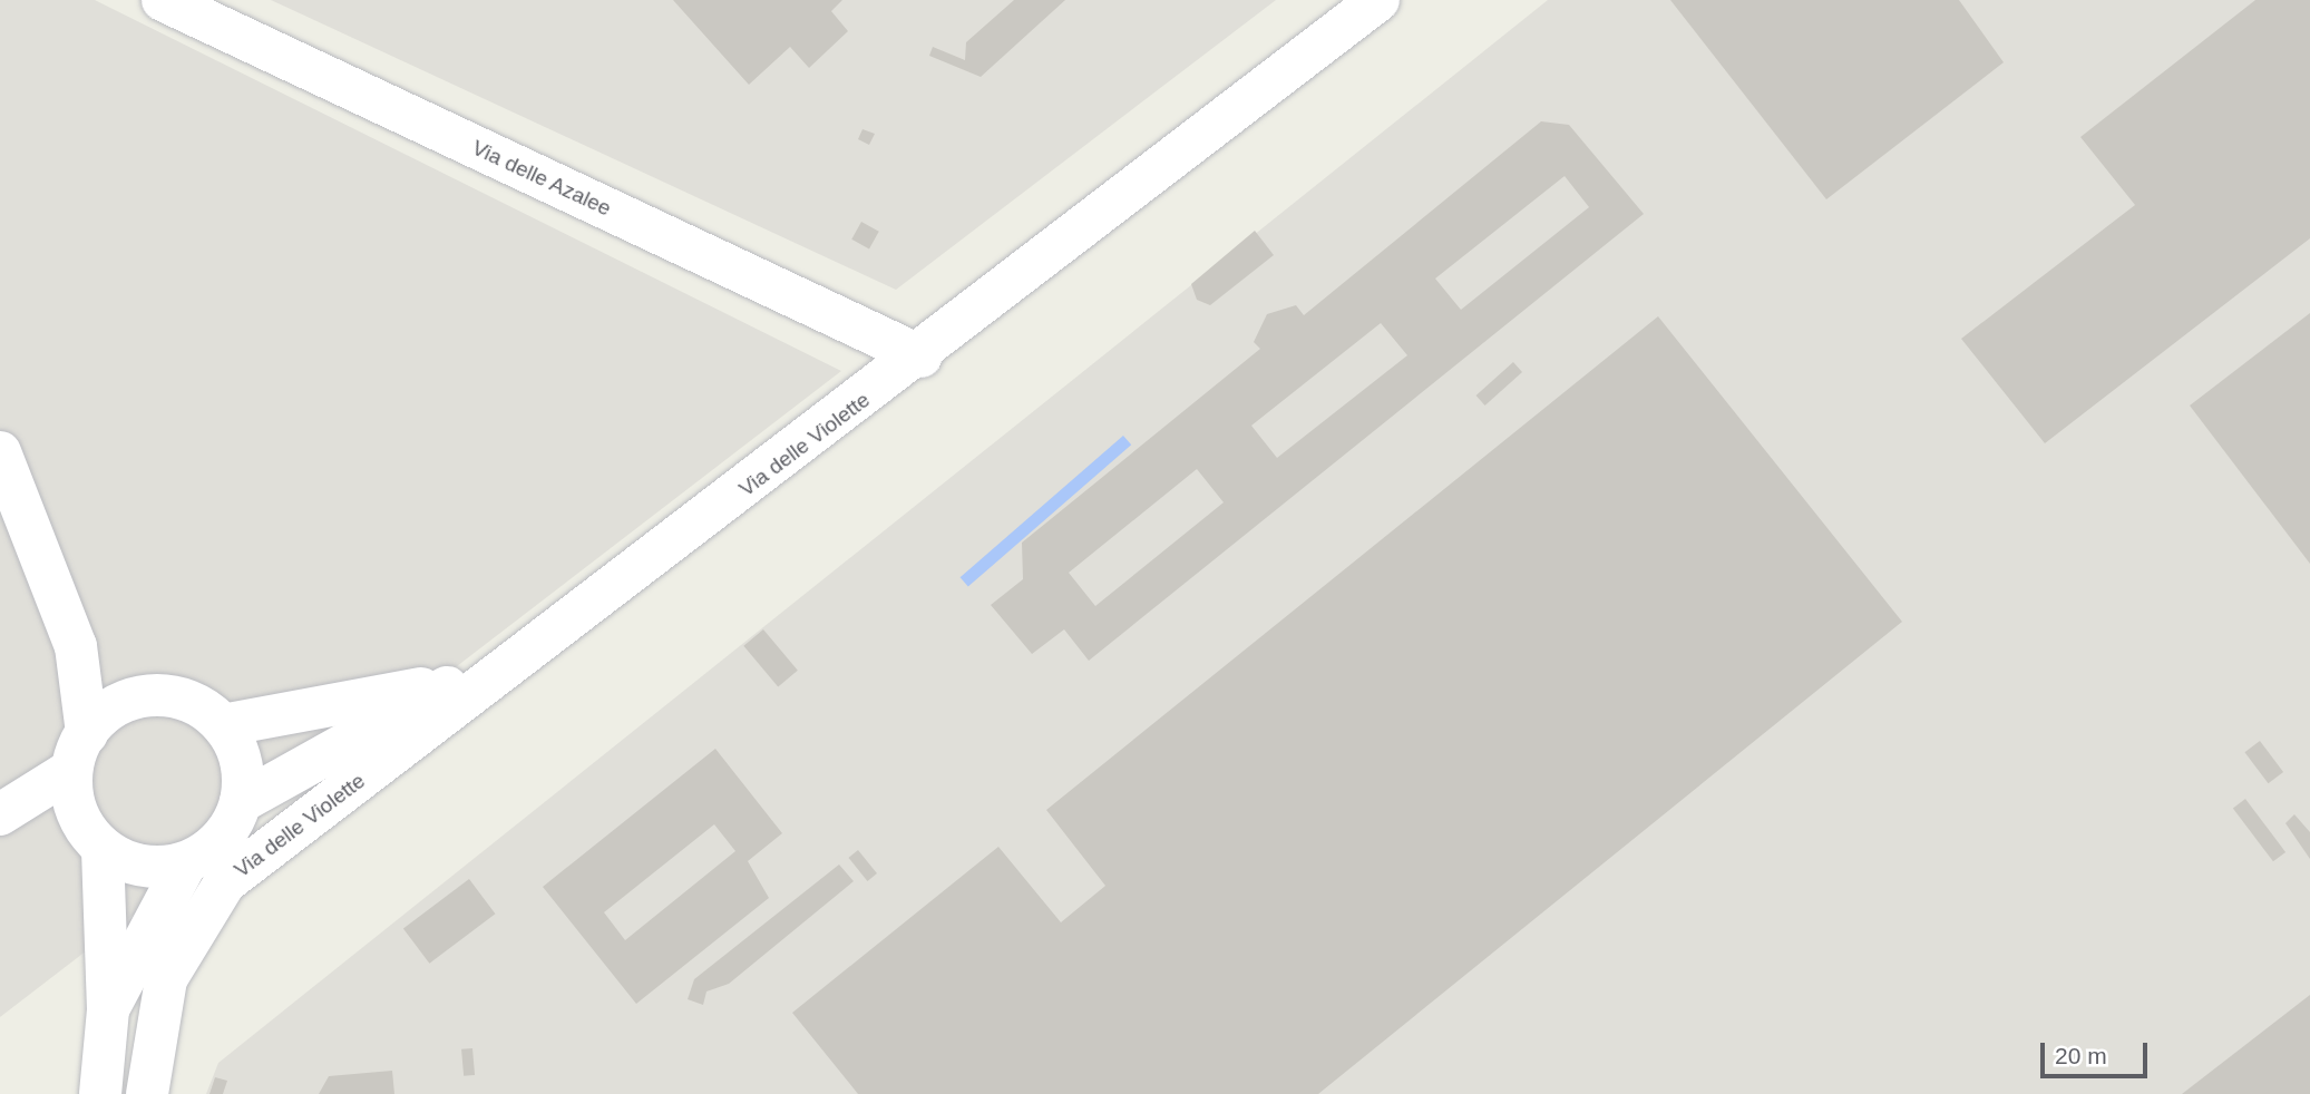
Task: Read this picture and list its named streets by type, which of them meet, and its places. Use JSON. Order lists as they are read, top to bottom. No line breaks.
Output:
{"streets":{"street":["Via delle Azalee","Via delle Violette"]},"crossings":[["Via delle Azalee","Via delle Violette"]],"scale_bar":"20 m"}
